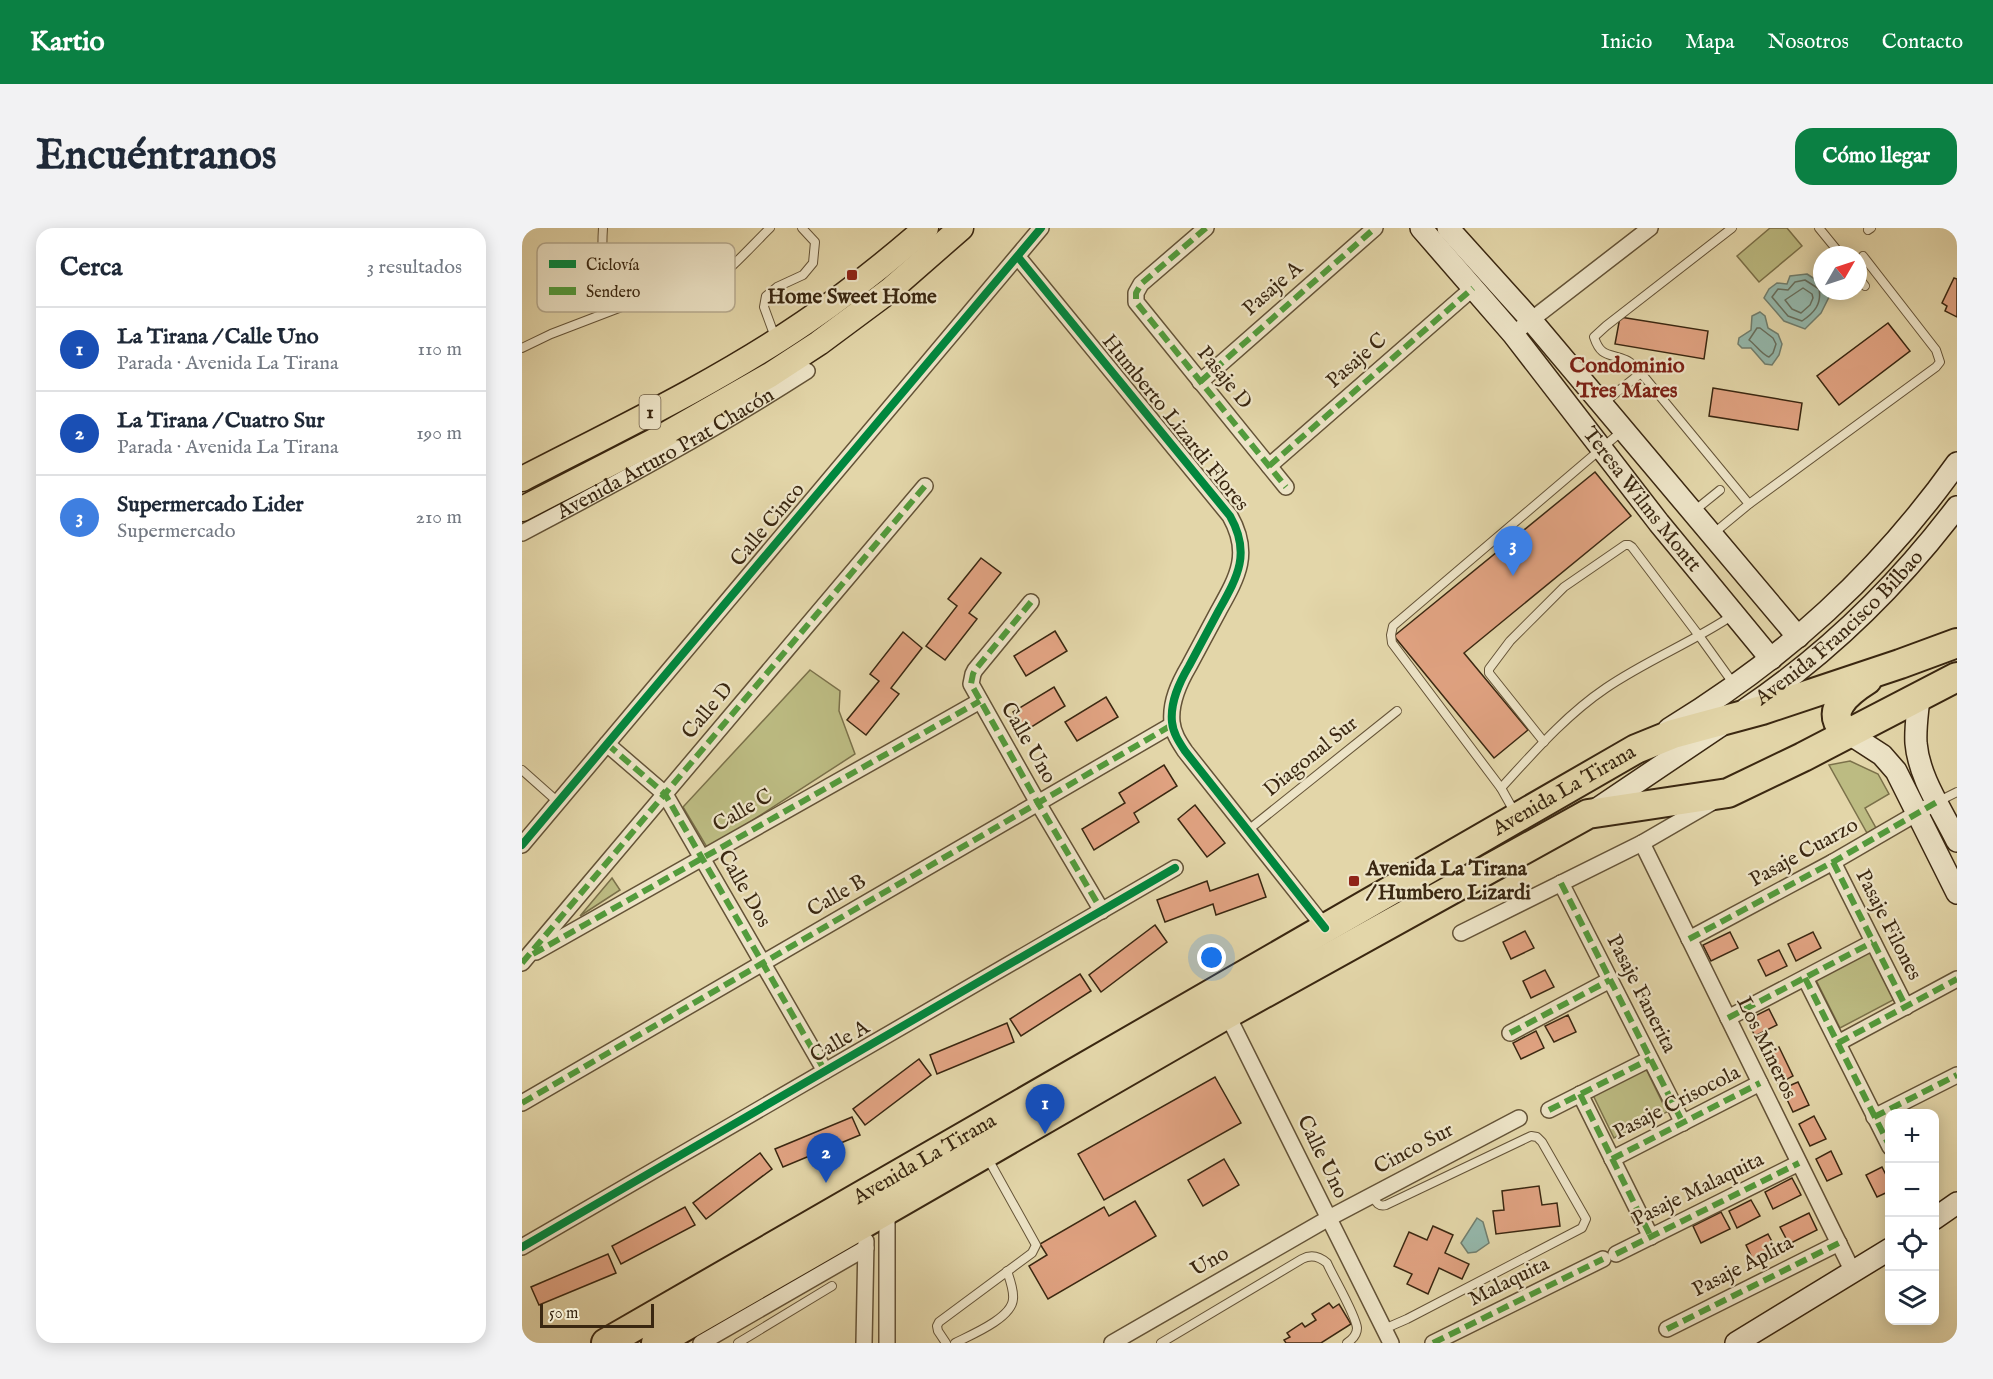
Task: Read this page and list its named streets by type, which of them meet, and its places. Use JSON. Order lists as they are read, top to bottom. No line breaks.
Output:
{"streets":{"highway":["Avenida La Tirana"],"main road":["1","Avenida Arturo Prat Chacón"],"street":["Pasaje A","Pasaje C","Pasaje D","Humberto Lizardi Flores","Teresa Wilms Montt","Calle Cinco","Avenida Francisco Bilbao","Calle D","Calle Uno","Calle C","Pasaje Cuarzo","Calle Dos","Calle B","Pasaje Filones","Pasaje Fanerita","Calle A","Los Mineros","Pasaje Crisocola","Cinco Sur","Pasaje Malaquita","Uno","Pasaje Aplita","Malaquita"],"lane":["Diagonal Sur"]},"crossings":[["Pasaje A","Pasaje D"],["Pasaje C","Pasaje D"],["Pasaje C","Teresa Wilms Montt"],["Humberto Lizardi Flores","Calle Cinco"],["Humberto Lizardi Flores","Calle B"],["Teresa Wilms Montt","Avenida Francisco Bilbao"],["Calle Cinco","Calle Dos"],["Avenida Francisco Bilbao","Avenida La Tirana"],["Calle D","Calle C"],["Calle D","Calle Dos"],["Calle Uno","Avenida La Tirana"],["Calle Uno","Calle C"],["Calle Uno","Calle B"],["Calle Uno","Calle A"],["Calle Uno","Cinco Sur"],["Calle Uno","Uno"],["Avenida La Tirana","Pasaje Fanerita"],["Avenida La Tirana","Los Mineros"],["Calle C","Calle Dos"],["Pasaje Cuarzo","Pasaje Filones"],["Pasaje Cuarzo","Los Mineros"],["Calle Dos","Calle B"],["Calle Dos","Calle A"],["Pasaje Fanerita","Pasaje Crisocola"],["Los Mineros","Pasaje Crisocola"],["Los Mineros","Pasaje Malaquita"],["Los Mineros","Pasaje Aplita"],["Cinco Sur","Uno"],["Pasaje Malaquita","Malaquita"]],"districts":["Condominio Tres Mares"],"places":{"transit":["Home Sweet Home","Avenida La Tirana / Humbero Lizardi"]},"legend":["Ciclovía","Sendero"],"scale_bar":"50 m","north":"top right","page":{"header":"Kartio","nav":["Inicio","Mapa","Nosotros","Contacto"],"buttons":"Cómo llegar","title":"Encuéntranos","heading":["Cerca","3 resultados"],"list":[{"mark":"1","name":"La Tirana / Calle Uno","note":"Parada · Avenida La Tirana","value":"110 m"},{"mark":"2","name":"La Tirana / Cuatro Sur","note":"Parada · Avenida La Tirana","value":"190 m"},{"mark":"3","name":"Supermercado Lider","note":"Supermercado","value":"210 m"}],"pins":["3","1","2"],"map_buttons":["+","−"],"scale":"50 m"}}
